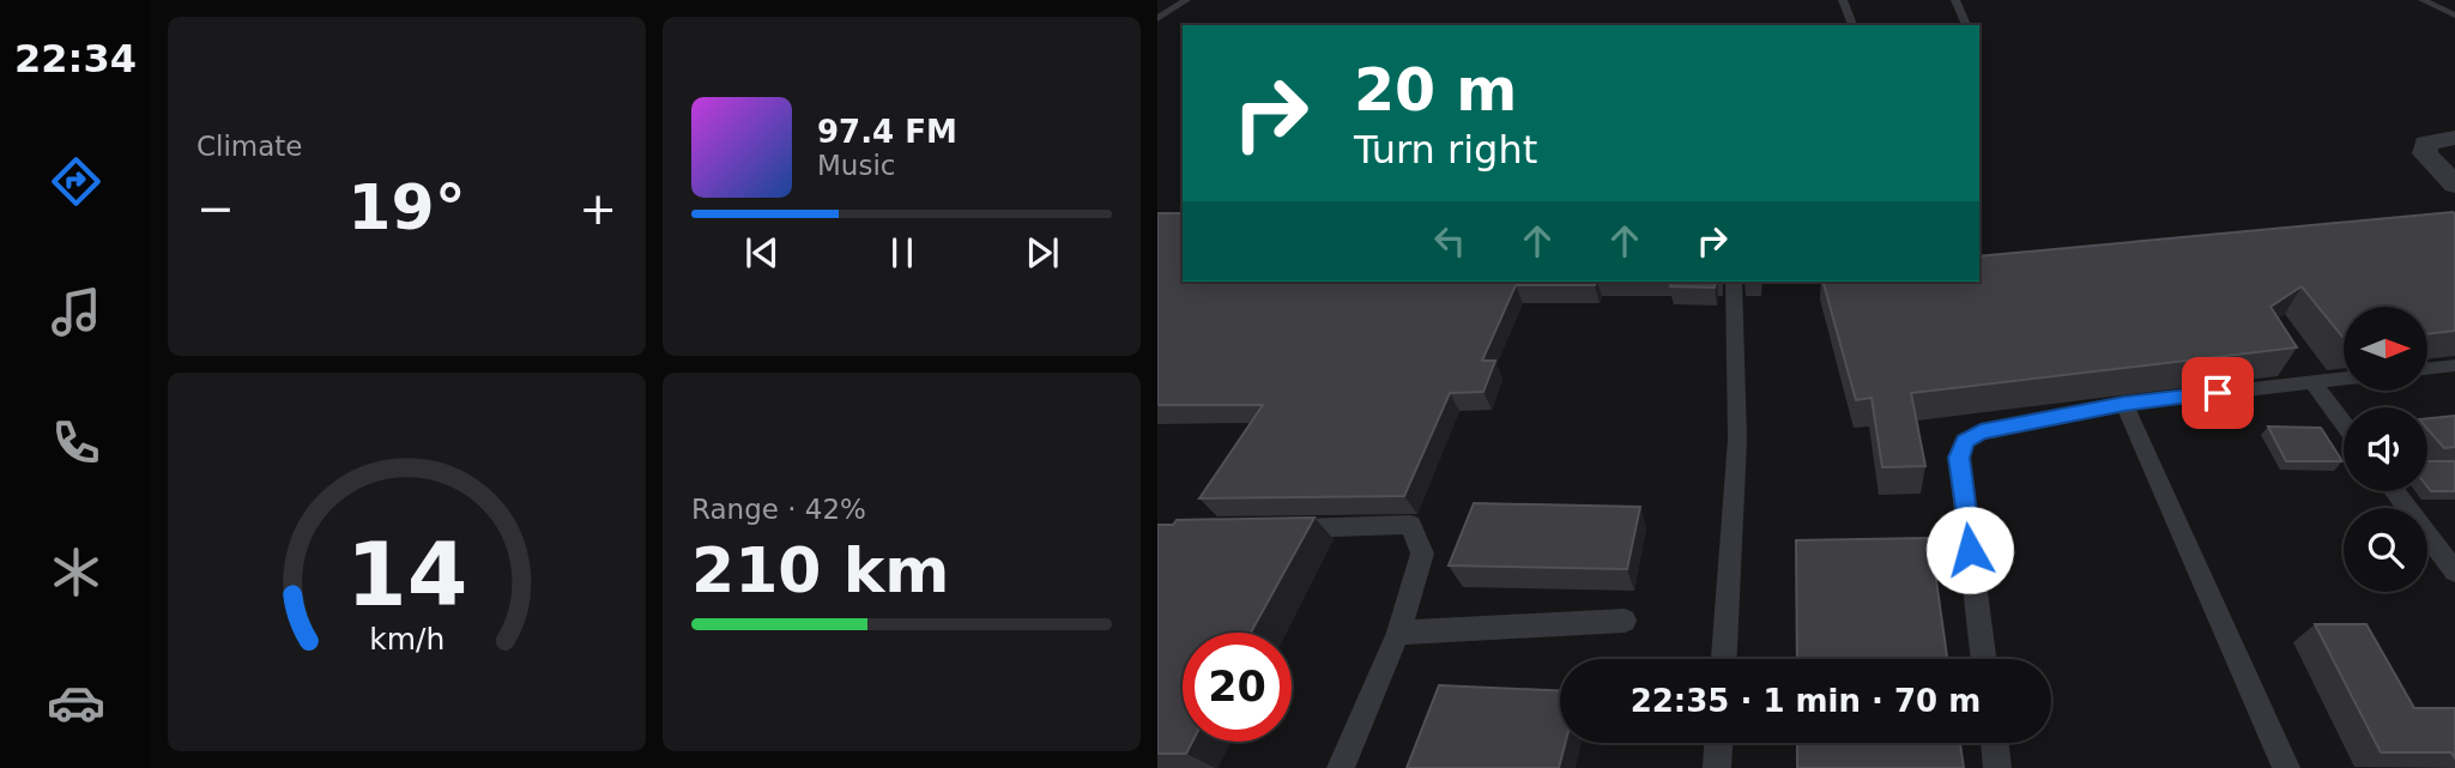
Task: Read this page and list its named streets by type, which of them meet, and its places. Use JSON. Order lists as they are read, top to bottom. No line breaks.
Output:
{"north":"right","page":{"tabs":"22:34","tile":["Climate",["Range · 42%","210 km"]],"turn":["20 m","Turn right"],"song":["97.4 FM","Music"],"heat":["−","19°","+"],"limit":"20","trip":"22:35 · 1 min · 70 m","gauge":["14","km/h"]}}
